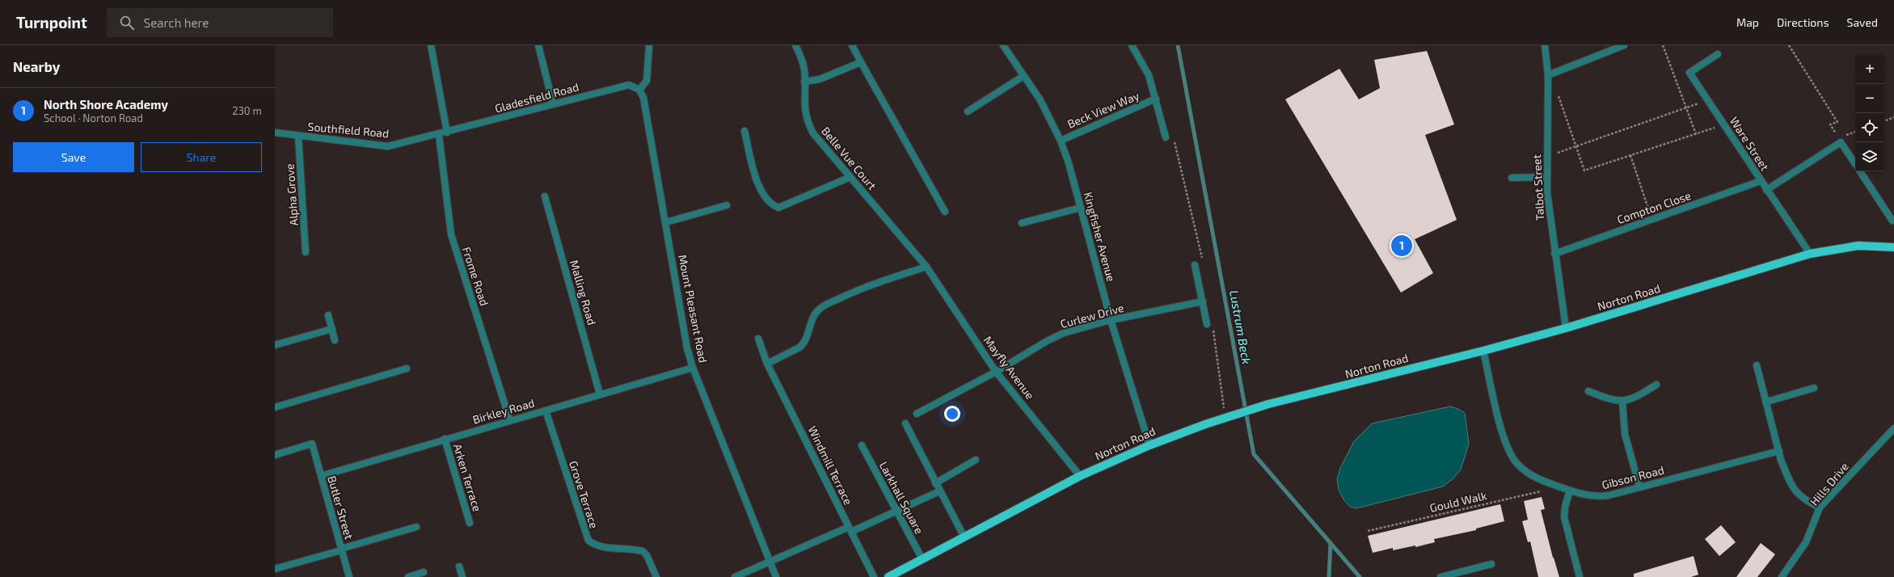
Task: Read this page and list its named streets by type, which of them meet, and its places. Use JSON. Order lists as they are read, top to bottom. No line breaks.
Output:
{"streets":{"main road":["Norton Road"],"street":["Gladesfield Road","Beck View Way","Southfield Road","Ware Street","Belle Vue Court","Talbot Street","Alpha Grove","Compton Close","Kingfisher Avenue","Frome Road","Malling Road","Mount Pleasant Road","Curlew Drive","Mayfly Avenue","Birkley Road","Windmill Terrace","Arken Terrace","Gibson Road","Hills Drive","Grove Terrace","Larkhall Square","Butler Street"],"path":["Gould Walk"]},"crossings":[["Gladesfield Road","Southfield Road"],["Gladesfield Road","Frome Road"],["Gladesfield Road","Mount Pleasant Road"],["Beck View Way","Kingfisher Avenue"],["Southfield Road","Alpha Grove"],["Southfield Road","Frome Road"],["Ware Street","Compton Close"],["Ware Street","Norton Road"],["Belle Vue Court","Mayfly Avenue"],["Talbot Street","Compton Close"],["Talbot Street","Norton Road"],["Kingfisher Avenue","Norton Road"],["Kingfisher Avenue","Curlew Drive"],["Frome Road","Birkley Road"],["Malling Road","Birkley Road"],["Norton Road","Mayfly Avenue"],["Norton Road","Gibson Road"],["Norton Road","Larkhall Square"],["Mount Pleasant Road","Birkley Road"],["Curlew Drive","Mayfly Avenue"],["Birkley Road","Arken Terrace"],["Birkley Road","Grove Terrace"],["Birkley Road","Butler Street"],["Gibson Road","Gould Walk"]],"water":["Lustrum Beck"],"page":{"header":"Turnpoint","search":"Search here","nav":["Map","Directions","Saved"],"heading":"Nearby","map_buttons":["+","−"],"list":[{"mark":"1","name":"North Shore Academy","note":"School · Norton Road","value":"230 m"}],"buttons":["Save","Share"],"pins":"1"}}
